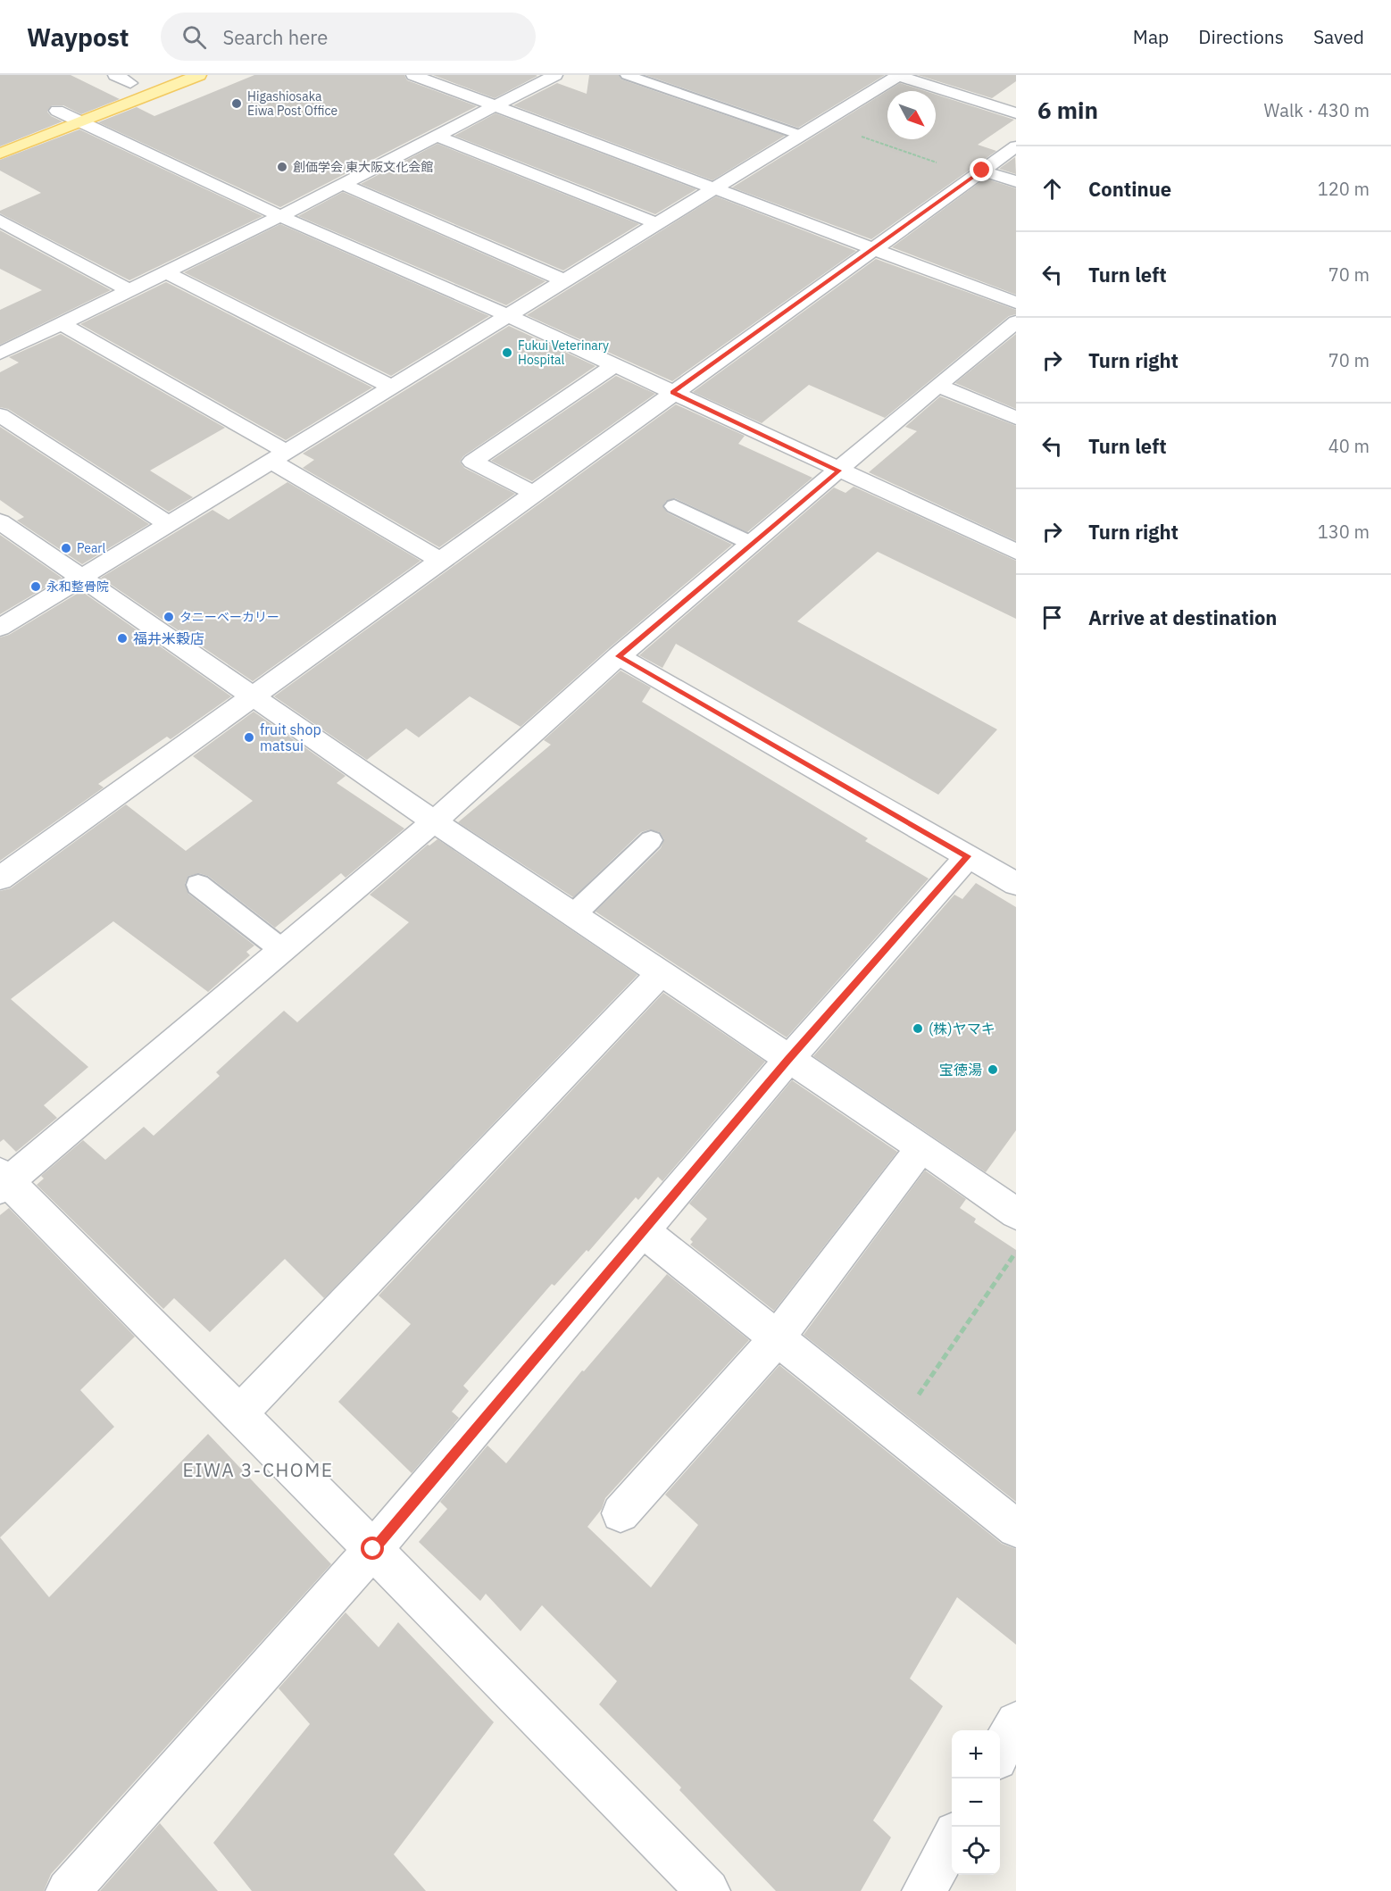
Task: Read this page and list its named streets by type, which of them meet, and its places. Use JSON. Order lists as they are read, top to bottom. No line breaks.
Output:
{"districts":["EIWA 3-CHOME"],"places":["Higashiosaka Eiwa Post Office","創価学会 東大阪文化会館","Fukui Veterinary Hospital","Pearl","永和整骨院","タニーベーカリー","福井米穀店","fruit shop matsui","(株)ヤマキ","宝徳湯"],"north":"bottom right","page":{"header":"Waypost","search":"Search here","nav":["Map","Directions","Saved"],"heading":["6 min","Walk · 430 m"],"list":[["Continue","120 m"],["Turn left","70 m"],["Turn right","70 m"],["Turn left","40 m"],["Turn right","130 m"],"Arrive at destination"],"map_buttons":["+","−"]}}
